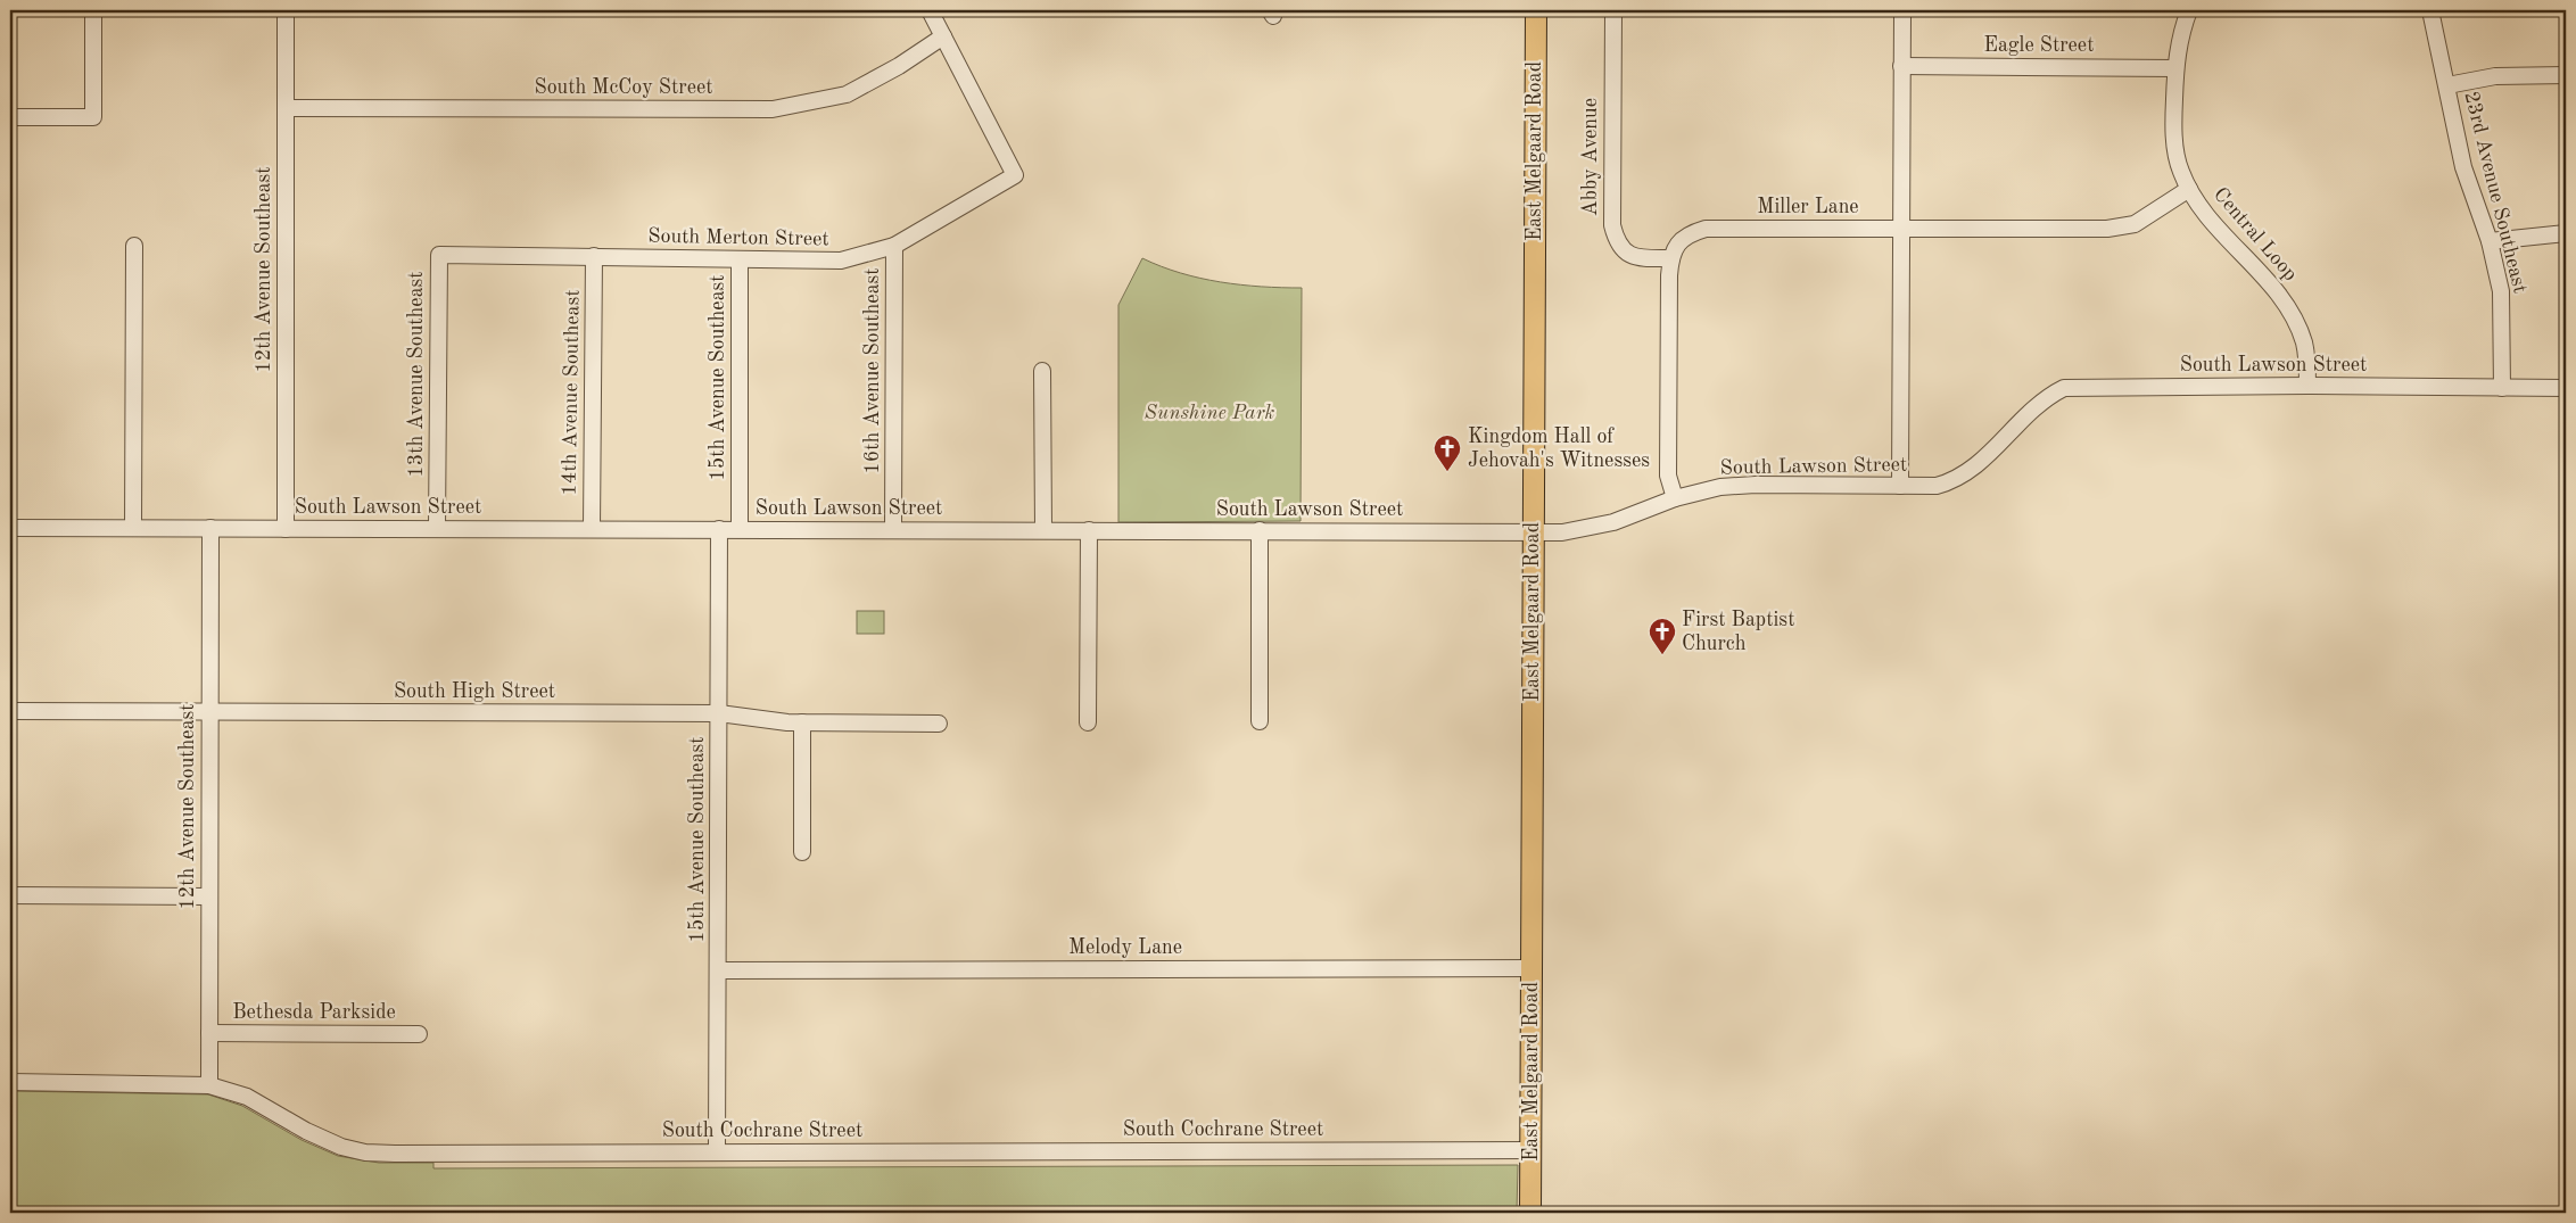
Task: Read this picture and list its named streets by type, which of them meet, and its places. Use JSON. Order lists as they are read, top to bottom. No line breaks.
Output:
{"streets":{"main road":["East Melgaard Road"],"street":["Eagle Street","South McCoy Street","Abby Avenue","23rd Avenue Southeast","Miller Lane","Central Loop","South Merton Street","12th Avenue Southeast","South Lawson Street","16th Avenue Southeast","13th Avenue Southeast","15th Avenue Southeast","14th Avenue Southeast","South High Street","Melody Lane","Bethesda Parkside","South Cochrane Street"]},"crossings":[["Eagle Street","Central Loop"],["South McCoy Street","South Merton Street"],["South McCoy Street","12th Avenue Southeast"],["East Melgaard Road","South Lawson Street"],["East Melgaard Road","Melody Lane"],["East Melgaard Road","South Cochrane Street"],["Abby Avenue","Miller Lane"],["23rd Avenue Southeast","South Lawson Street"],["Miller Lane","Central Loop"],["Central Loop","South Lawson Street"],["South Merton Street","16th Avenue Southeast"],["South Merton Street","13th Avenue Southeast"],["South Merton Street","15th Avenue Southeast"],["South Merton Street","14th Avenue Southeast"],["12th Avenue Southeast","South Lawson Street"],["12th Avenue Southeast","South High Street"],["12th Avenue Southeast","Bethesda Parkside"],["12th Avenue Southeast","South Cochrane Street"],["South Lawson Street","16th Avenue Southeast"],["South Lawson Street","13th Avenue Southeast"],["South Lawson Street","15th Avenue Southeast"],["South Lawson Street","14th Avenue Southeast"],["15th Avenue Southeast","South High Street"],["15th Avenue Southeast","Melody Lane"],["15th Avenue Southeast","South Cochrane Street"]],"parks":["Sunshine Park"],"places":{"church":["Kingdom Hall of Jehovah's Witnesses","First Baptist Church"]}}
